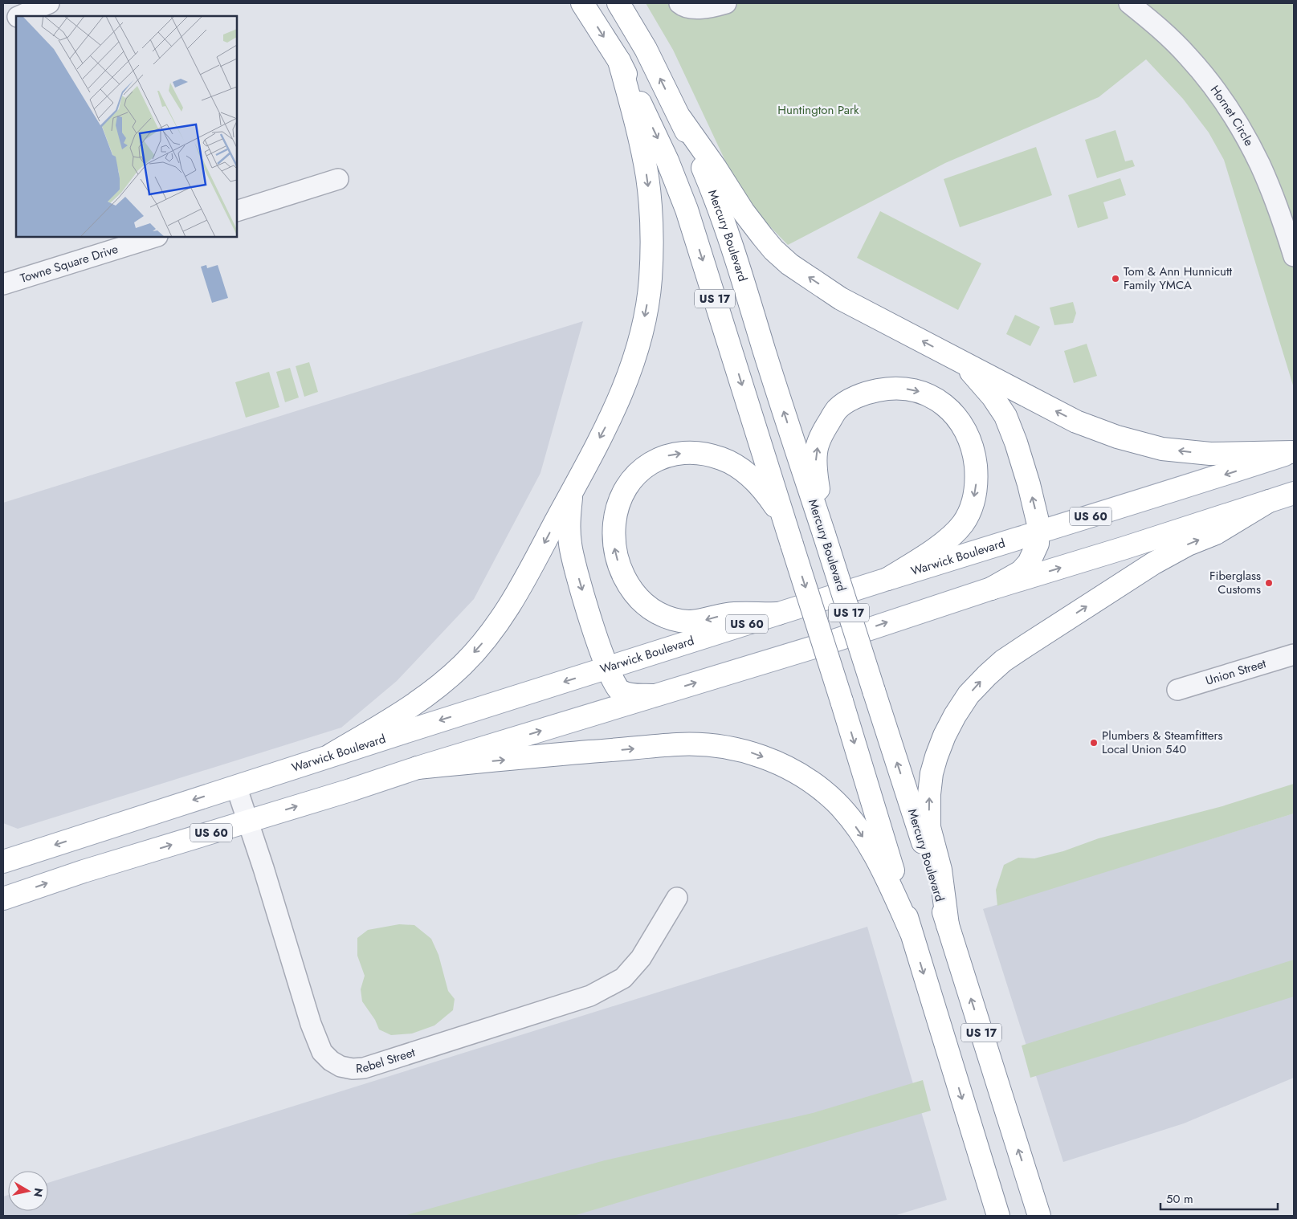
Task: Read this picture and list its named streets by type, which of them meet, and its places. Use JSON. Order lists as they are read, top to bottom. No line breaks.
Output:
{"streets":{"main road":["Mercury Boulevard","US 17","US 60","Warwick Boulevard"],"street":["Hornet Circle","Towne Square Drive","Union Street","Rebel Street"]},"crossings":[["Mercury Boulevard","US 17"],["US 60","Rebel Street"],["Warwick Boulevard","Rebel Street"]],"parks":["Huntington Park"],"places":["Tom & Ann Hunnicutt Family YMCA","Fiberglass Customs","Plumbers & Steamfitters Local Union 540"],"scale_bar":"50 m","north":"right"}
